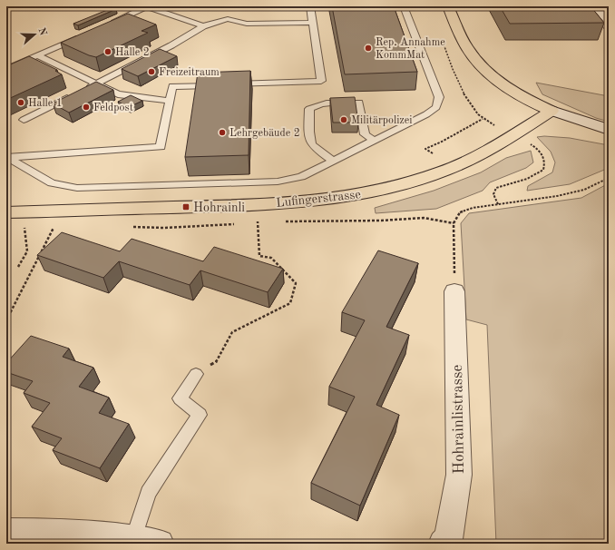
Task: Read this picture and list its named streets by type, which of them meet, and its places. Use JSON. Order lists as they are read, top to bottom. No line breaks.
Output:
{"streets":{"main road":["Lufingerstrasse"],"street":["Hohrainlistrasse"]},"places":{"other":["Rep. Annahme KommMat","Halle 2","Freizeitraum","Halle 1","Feldpost","Militärpolizei","Lehrgebäude 2"],"transit":["Hohrainli"]},"north":"right"}
